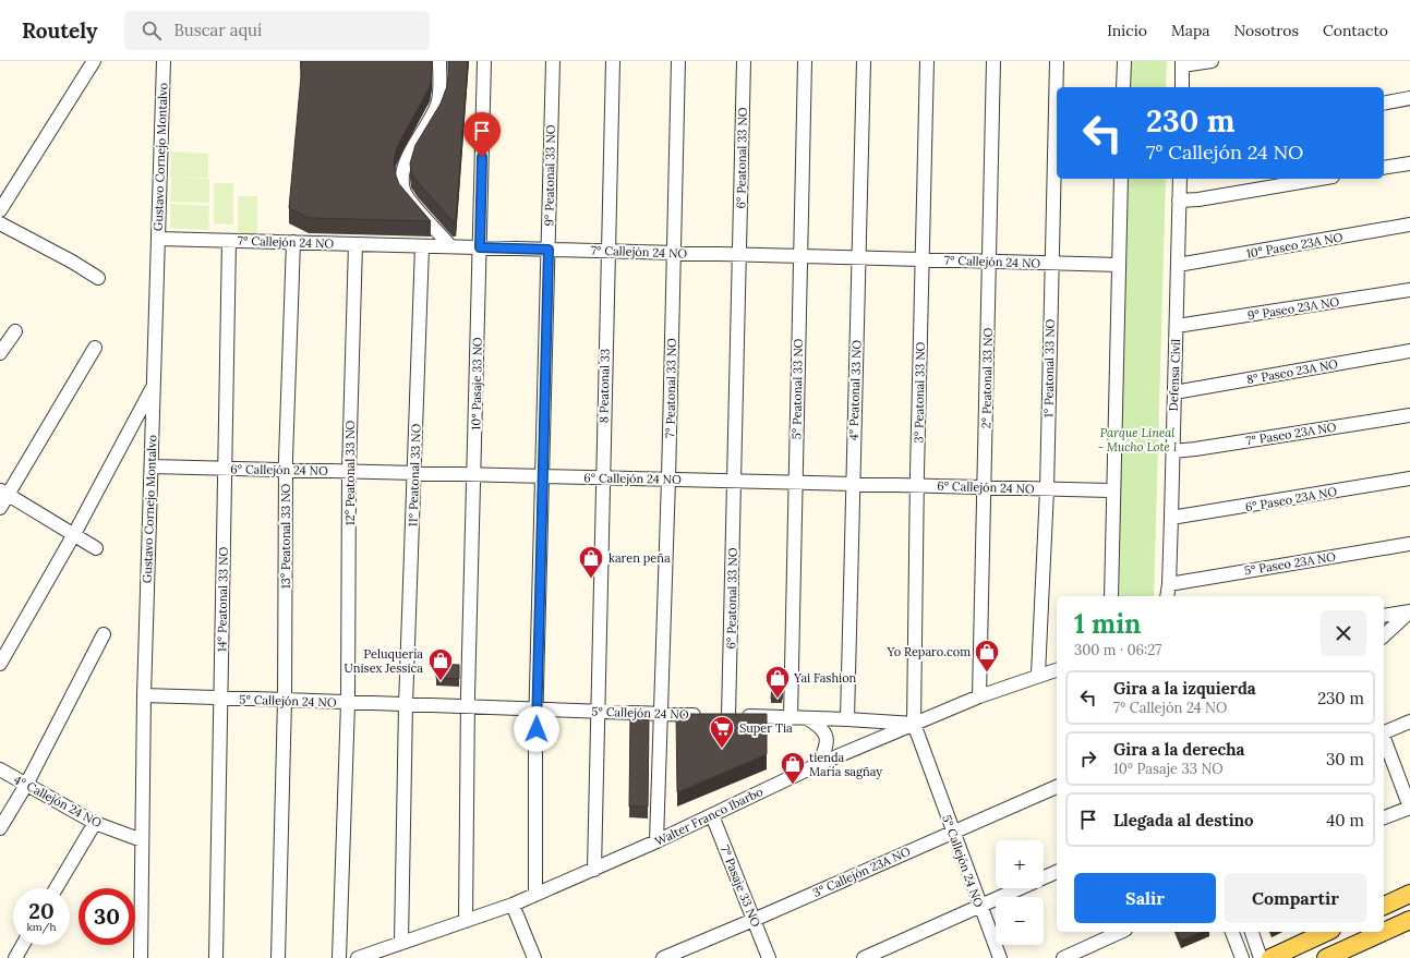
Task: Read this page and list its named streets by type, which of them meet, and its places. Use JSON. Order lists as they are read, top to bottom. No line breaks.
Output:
{"streets":{"street":["Gustavo Cornejo Montalvo","6° Peatonal 33 NO","9° Peatonal 33 NO","7° Callejón 24 NO","10° Paseo 23A NO","9° Paseo 23A NO","1° Peatonal 33 NO","8° Paseo 23A NO","Defensa Civil","2° Peatonal 33 NO","10° Pasaje 33 NO","8 Peatonal 33","7° Peatonal 33 NO","5° Peatonal 33 NO","4° Peatonal 33 NO","3° Peatonal 33 NO","7° Paseo 23A NO","6° Callejón 24 NO","12° Peatonal 33 NO","11° Peatonal 33 NO","6° Paseo 23A NO","13° Peatonal 33 NO","5° Paseo 23A NO","14° Peatonal 33 NO","5° Callejón 24 NO","4° Callejón 24 NO","Walter Franco Ibarbo","3° Callejón 23A NO","7° Pasaje 33 NO"]},"crossings":[["Gustavo Cornejo Montalvo","7° Callejón 24 NO"],["Gustavo Cornejo Montalvo","6° Callejón 24 NO"],["Gustavo Cornejo Montalvo","5° Callejón 24 NO"],["Gustavo Cornejo Montalvo","4° Callejón 24 NO"],["6° Peatonal 33 NO","7° Callejón 24 NO"],["6° Peatonal 33 NO","5° Peatonal 33 NO"],["6° Peatonal 33 NO","6° Callejón 24 NO"],["9° Peatonal 33 NO","7° Callejón 24 NO"],["9° Peatonal 33 NO","6° Callejón 24 NO"],["9° Peatonal 33 NO","5° Callejón 24 NO"],["9° Peatonal 33 NO","Walter Franco Ibarbo"],["7° Callejón 24 NO","1° Peatonal 33 NO"],["7° Callejón 24 NO","2° Peatonal 33 NO"],["7° Callejón 24 NO","10° Pasaje 33 NO"],["7° Callejón 24 NO","8 Peatonal 33"],["7° Callejón 24 NO","7° Peatonal 33 NO"],["7° Callejón 24 NO","5° Peatonal 33 NO"],["7° Callejón 24 NO","4° Peatonal 33 NO"],["7° Callejón 24 NO","3° Peatonal 33 NO"],["7° Callejón 24 NO","12° Peatonal 33 NO"],["7° Callejón 24 NO","11° Peatonal 33 NO"],["7° Callejón 24 NO","13° Peatonal 33 NO"],["7° Callejón 24 NO","14° Peatonal 33 NO"],["10° Paseo 23A NO","Defensa Civil"],["9° Paseo 23A NO","Defensa Civil"],["1° Peatonal 33 NO","6° Callejón 24 NO"],["1° Peatonal 33 NO","Walter Franco Ibarbo"],["8° Paseo 23A NO","Defensa Civil"],["Defensa Civil","7° Paseo 23A NO"],["Defensa Civil","6° Paseo 23A NO"],["Defensa Civil","5° Paseo 23A NO"],["2° Peatonal 33 NO","6° Callejón 24 NO"],["2° Peatonal 33 NO","Walter Franco Ibarbo"],["10° Pasaje 33 NO","6° Callejón 24 NO"],["10° Pasaje 33 NO","5° Callejón 24 NO"],["10° Pasaje 33 NO","Walter Franco Ibarbo"],["8 Peatonal 33","6° Callejón 24 NO"],["8 Peatonal 33","5° Callejón 24 NO"],["8 Peatonal 33","Walter Franco Ibarbo"],["7° Peatonal 33 NO","6° Callejón 24 NO"],["7° Peatonal 33 NO","5° Callejón 24 NO"],["7° Peatonal 33 NO","Walter Franco Ibarbo"],["5° Peatonal 33 NO","6° Callejón 24 NO"],["4° Peatonal 33 NO","6° Callejón 24 NO"],["3° Peatonal 33 NO","6° Callejón 24 NO"],["3° Peatonal 33 NO","5° Callejón 24 NO"],["3° Peatonal 33 NO","Walter Franco Ibarbo"],["6° Callejón 24 NO","12° Peatonal 33 NO"],["6° Callejón 24 NO","11° Peatonal 33 NO"],["6° Callejón 24 NO","13° Peatonal 33 NO"],["6° Callejón 24 NO","14° Peatonal 33 NO"],["12° Peatonal 33 NO","5° Callejón 24 NO"],["11° Peatonal 33 NO","5° Callejón 24 NO"],["11° Peatonal 33 NO","Walter Franco Ibarbo"],["13° Peatonal 33 NO","5° Callejón 24 NO"],["14° Peatonal 33 NO","5° Callejón 24 NO"],["5° Callejón 24 NO","Walter Franco Ibarbo"],["5° Callejón 24 NO","3° Callejón 23A NO"],["Walter Franco Ibarbo","7° Pasaje 33 NO"],["3° Callejón 23A NO","7° Pasaje 33 NO"]],"parks":["Parque Lineal - Mucho Lote I"],"places":{"shop":["karen peña","Yo Reparo.com","Peluquería Unisex Jessica","Yai Fashion","tienda María sagñay"],"supermarket":["Super Tia"]},"page":{"header":"Routely","search":"Buscar aquí","nav":["Inicio","Mapa","Nosotros","Contacto"],"turn":["230 m","7° Callejón 24 NO"],"heading":["1 min","300 m · 06:27"],"list":[{"name":"Gira a la izquierda","note":"7° Callejón 24 NO","value":"230 m"},{"name":"Gira a la derecha","note":"10° Pasaje 33 NO","value":"30 m"},{"name":"Llegada al destino","value":"40 m"}],"map_buttons":["+","−"],"buttons":["Salir","Compartir"],"speed":"20 km/h","limit":"30"}}
